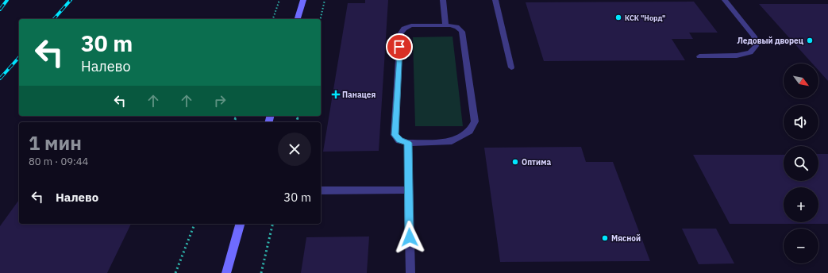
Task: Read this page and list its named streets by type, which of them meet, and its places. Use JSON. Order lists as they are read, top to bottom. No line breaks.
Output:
{"places":{"other":["КСК \"Норд\"","Ледовый дворец","Оптима","Мясной"],"health":["Панацея"]},"north":"bottom right","page":{"turn":["30 m","Налево"],"map_buttons":["+","−"],"heading":["1 мин","80 m · 09:44"],"list":[{"name":"Налево","value":"30 m"}]}}
